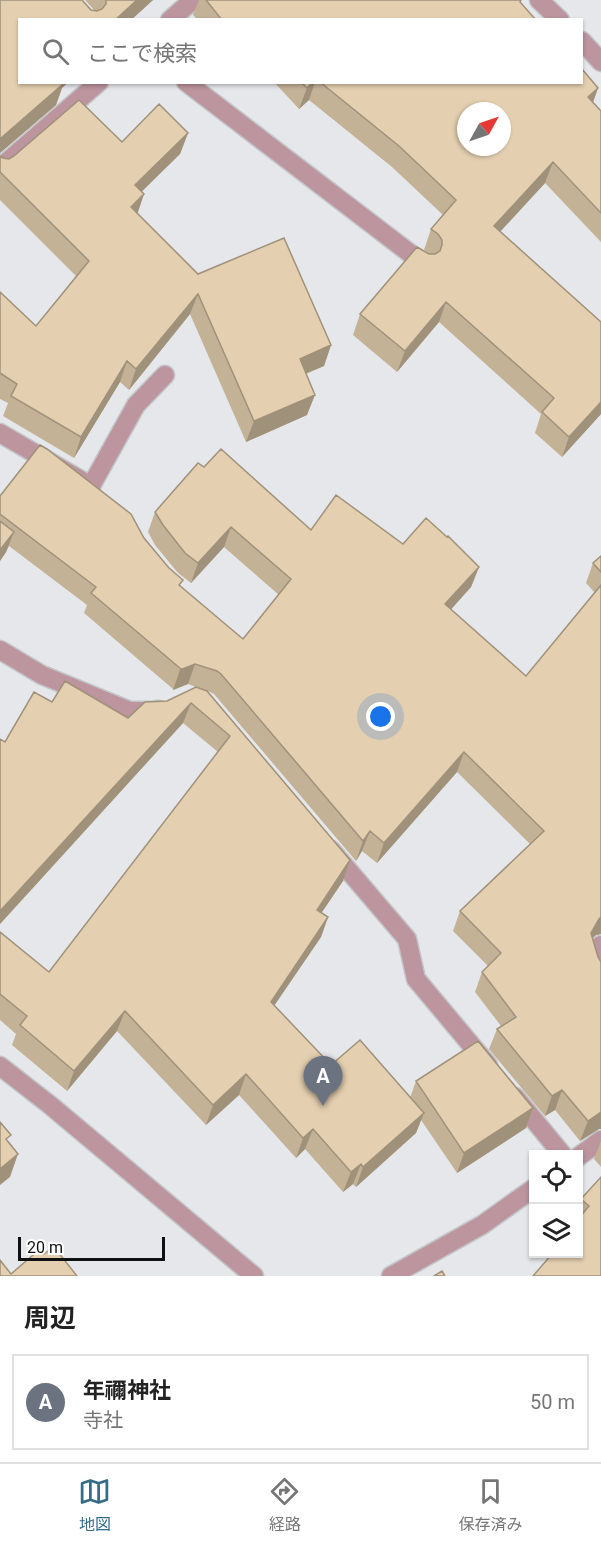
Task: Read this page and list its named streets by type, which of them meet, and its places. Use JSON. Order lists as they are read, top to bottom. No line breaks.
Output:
{"scale_bar":"20 m","north":"top right","page":{"search":"ここで検索","pins":"A","scale":"20 m","heading":"周辺","list":[{"mark":"A","name":"年禰神社","note":"寺社","value":"50 m"}],"nav":["地図","経路","保存済み"]}}
